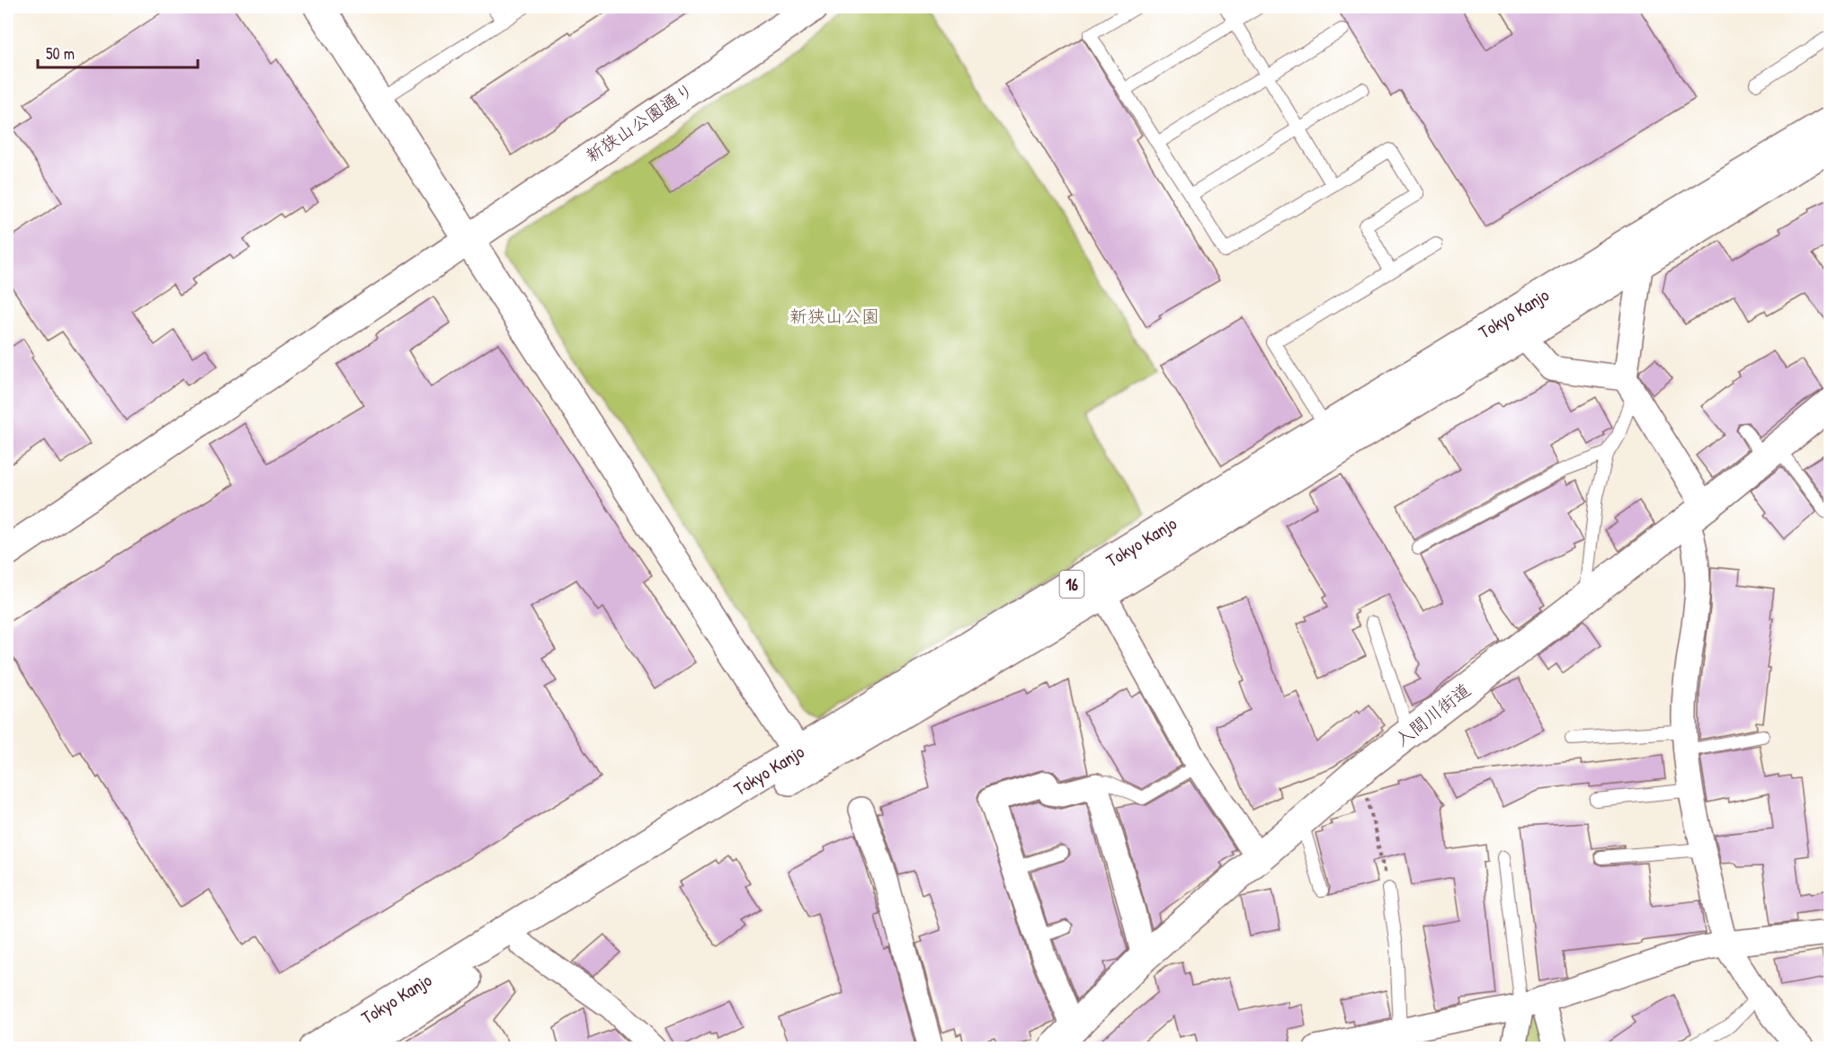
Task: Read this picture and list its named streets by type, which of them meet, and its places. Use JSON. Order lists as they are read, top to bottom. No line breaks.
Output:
{"streets":{"main road":["新狭山公園通り","Tokyo Kanjo","16","入間川街道"]},"parks":["新狭山公園"],"scale_bar":"50 m"}
